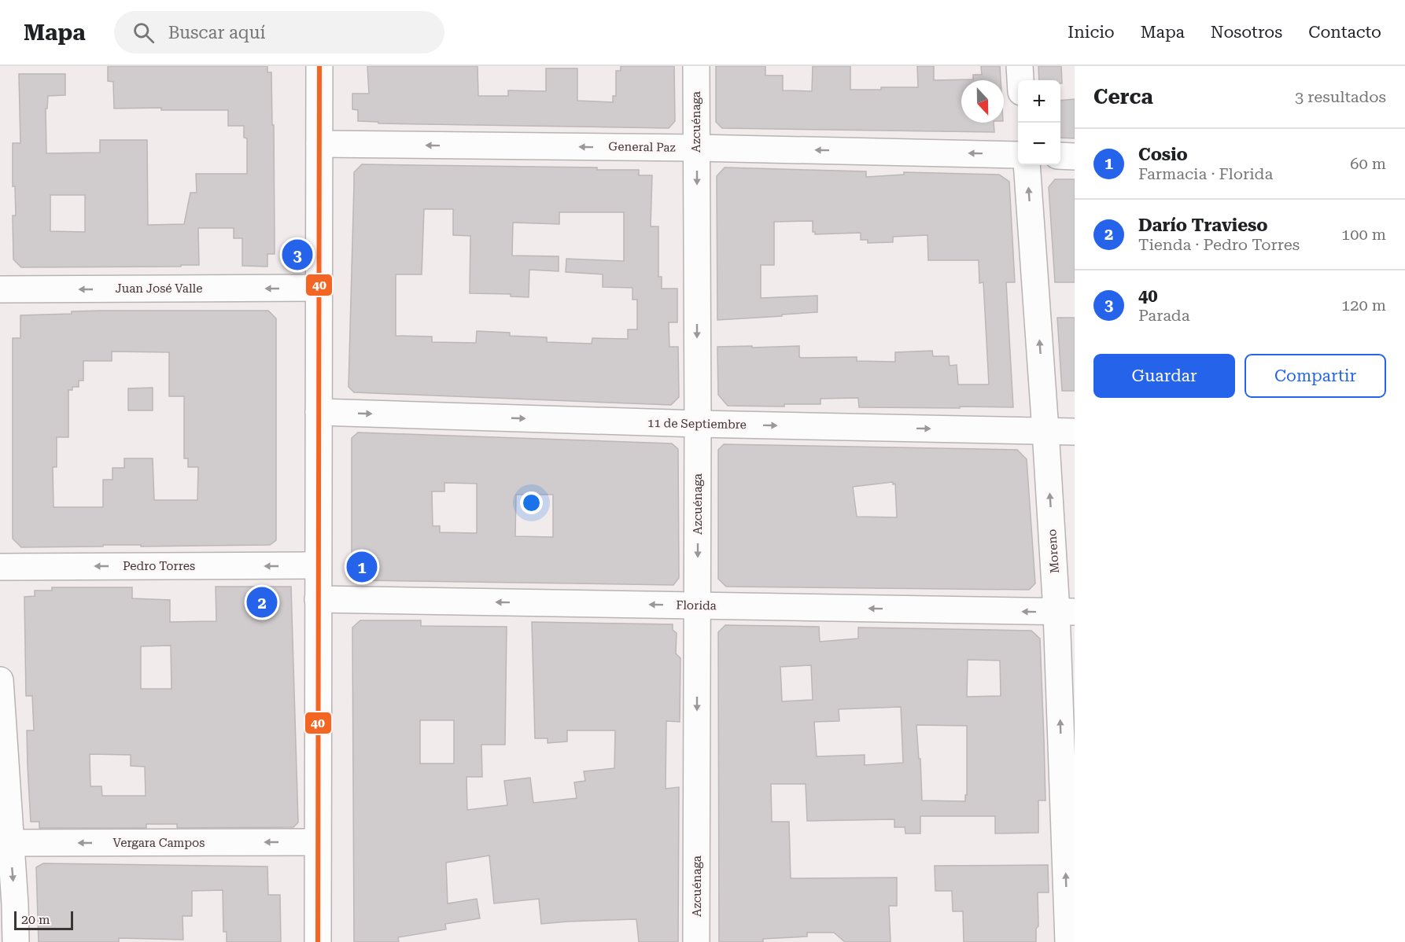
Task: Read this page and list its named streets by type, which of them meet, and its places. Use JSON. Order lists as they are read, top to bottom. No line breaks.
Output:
{"streets":{"street":["Azcuénaga","General Paz","Juan José Valle","11 de Septiembre","Moreno","Pedro Torres","Florida","Vergara Campos"]},"crossings":[["Azcuénaga","General Paz"],["Azcuénaga","11 de Septiembre"],["Azcuénaga","Florida"],["11 de Septiembre","Moreno"],["Moreno","Florida"]],"one_way":["Azcuénaga","General Paz","Juan José Valle","11 de Septiembre","Moreno","Pedro Torres","Florida","Vergara Campos"],"lines":["transit line 40"],"scale_bar":"20 m","north":"bottom","page":{"header":"Mapa","search":"Buscar aquí","nav":["Inicio","Mapa","Nosotros","Contacto"],"heading":["Cerca","3 resultados"],"map_buttons":["+","−"],"list":[{"mark":"1","name":"Cosio","note":"Farmacia · Florida","value":"60 m"},{"mark":"2","name":"Darío Travieso","note":"Tienda · Pedro Torres","value":"100 m"},{"mark":"3","name":"40","note":"Parada","value":"120 m"}],"pins":["3","1","2"],"buttons":["Guardar","Compartir"],"scale":"20 m"}}
